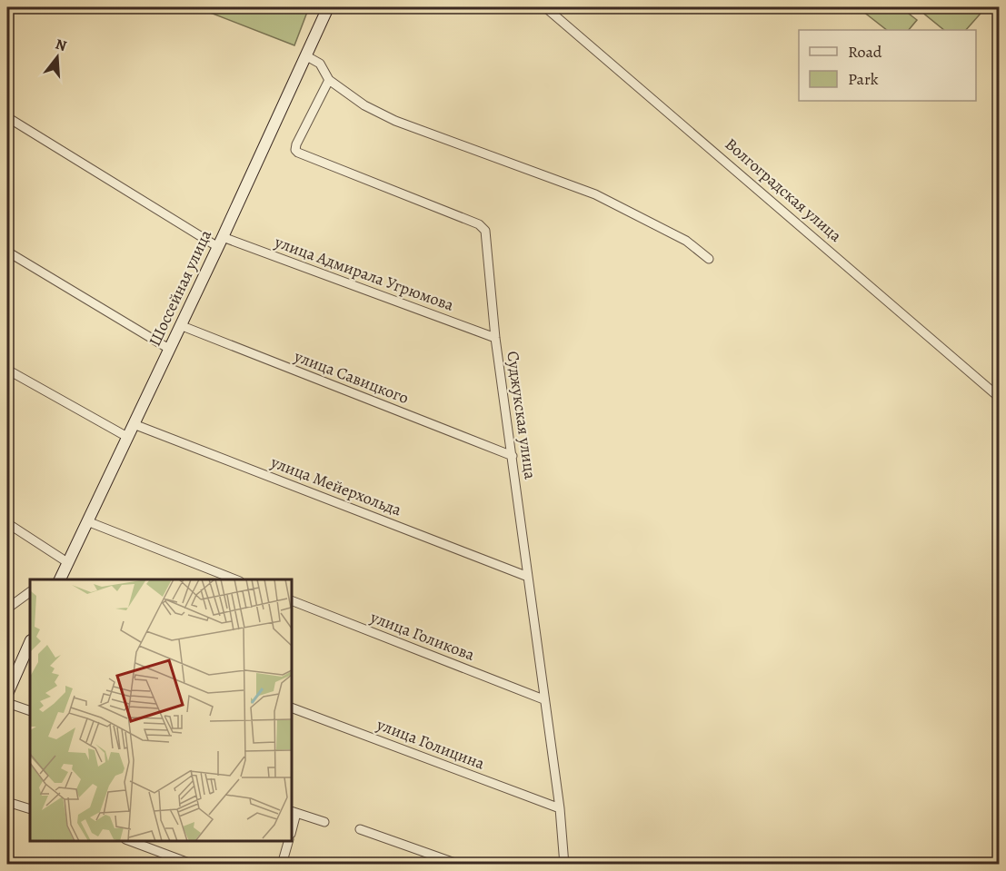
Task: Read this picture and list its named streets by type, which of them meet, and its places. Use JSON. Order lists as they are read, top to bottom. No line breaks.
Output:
{"streets":{"street":["Волгоградская улица","улица Адмирала Угрюмова","Шоссейная улица","улица Савицкого","Суджукская улица","улица Мейерхольда","улица Голикова","улица Голицина"]},"crossings":[["улица Адмирала Угрюмова","Шоссейная улица"],["улица Адмирала Угрюмова","Суджукская улица"],["Шоссейная улица","улица Савицкого"],["Шоссейная улица","улица Мейерхольда"],["улица Савицкого","Суджукская улица"],["Суджукская улица","улица Мейерхольда"],["Суджукская улица","улица Голикова"],["Суджукская улица","улица Голицина"]],"legend":["Road","Park"],"north":"top"}
